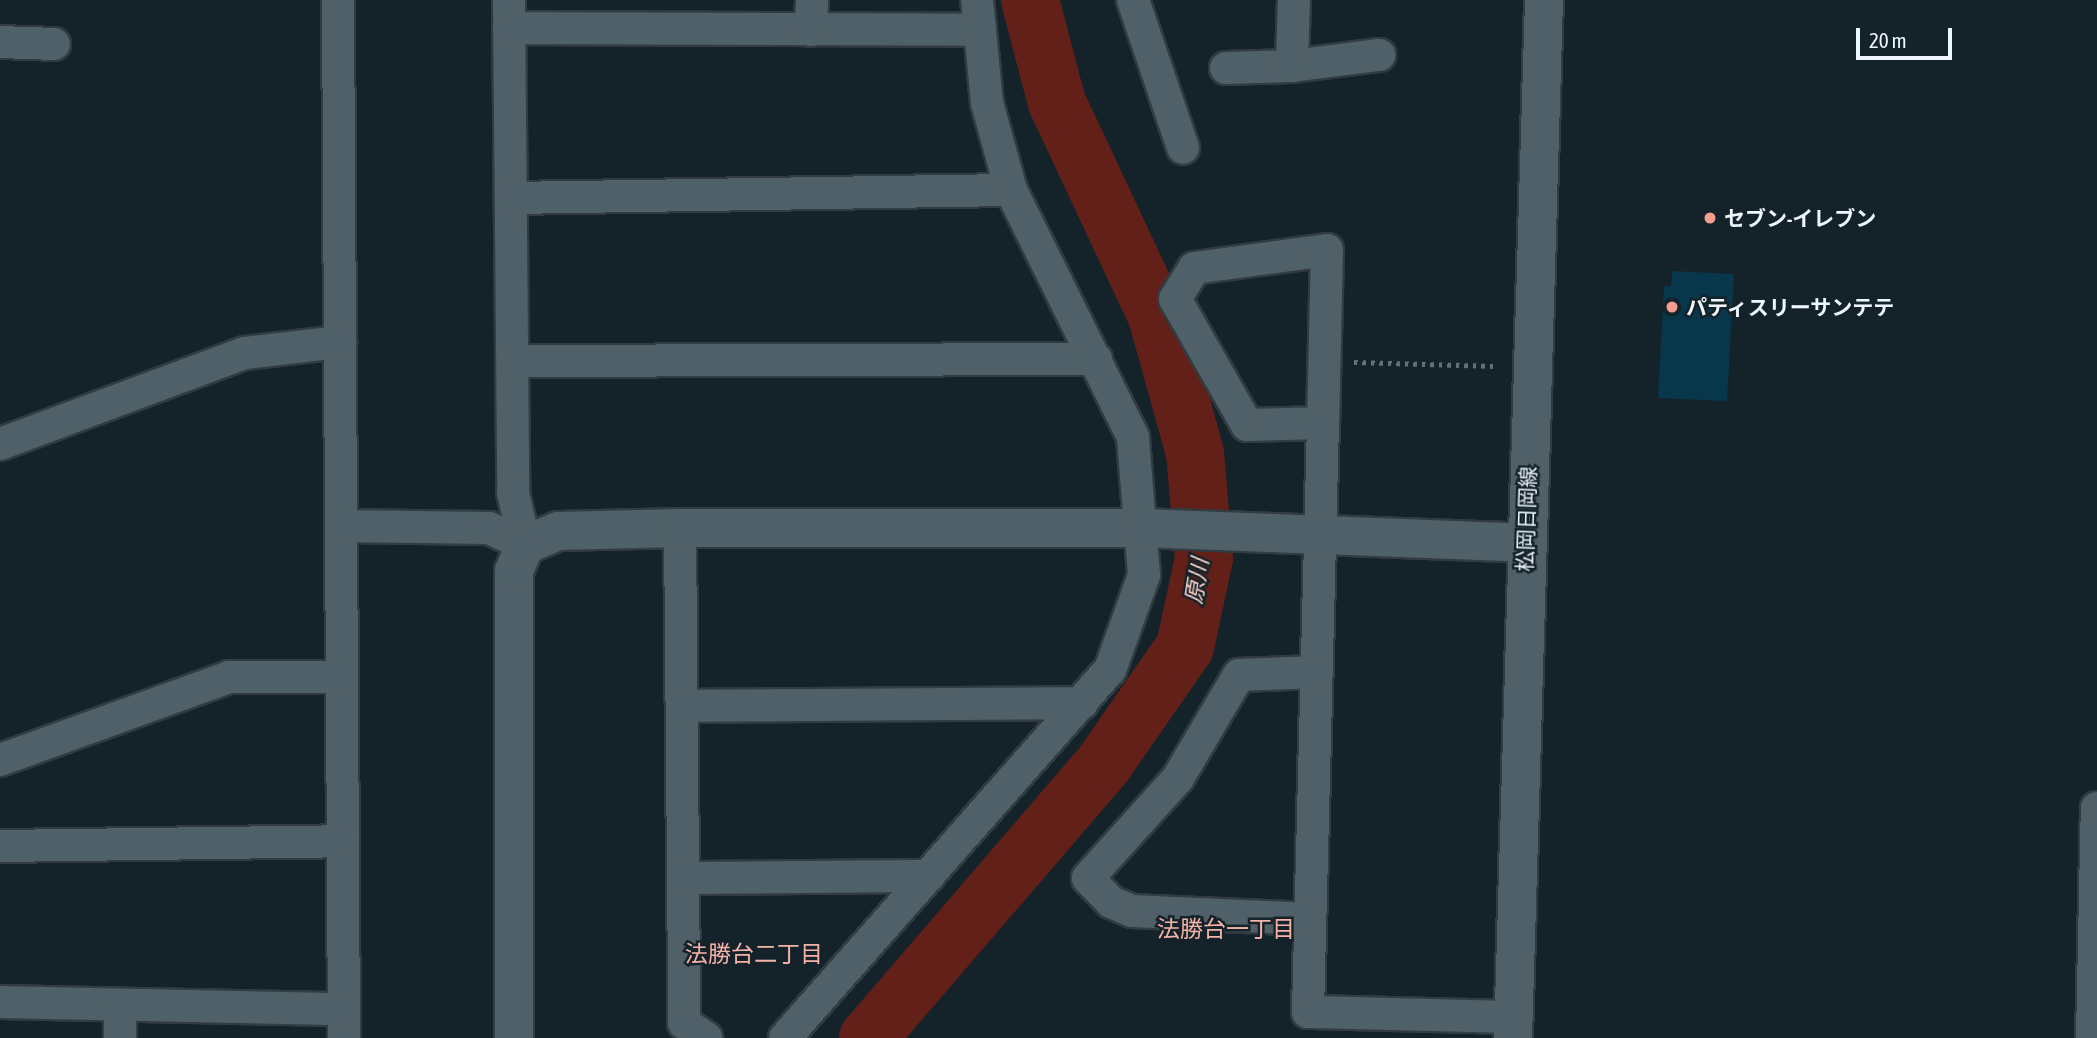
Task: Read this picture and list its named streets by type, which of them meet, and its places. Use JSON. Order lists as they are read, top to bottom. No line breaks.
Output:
{"streets":{"street":["松岡日岡線"]},"districts":["法勝台一丁目","法勝台二丁目"],"water":["原川"],"places":["セブン-イレブン","パティスリーサンテテ"],"scale_bar":"20 m"}
